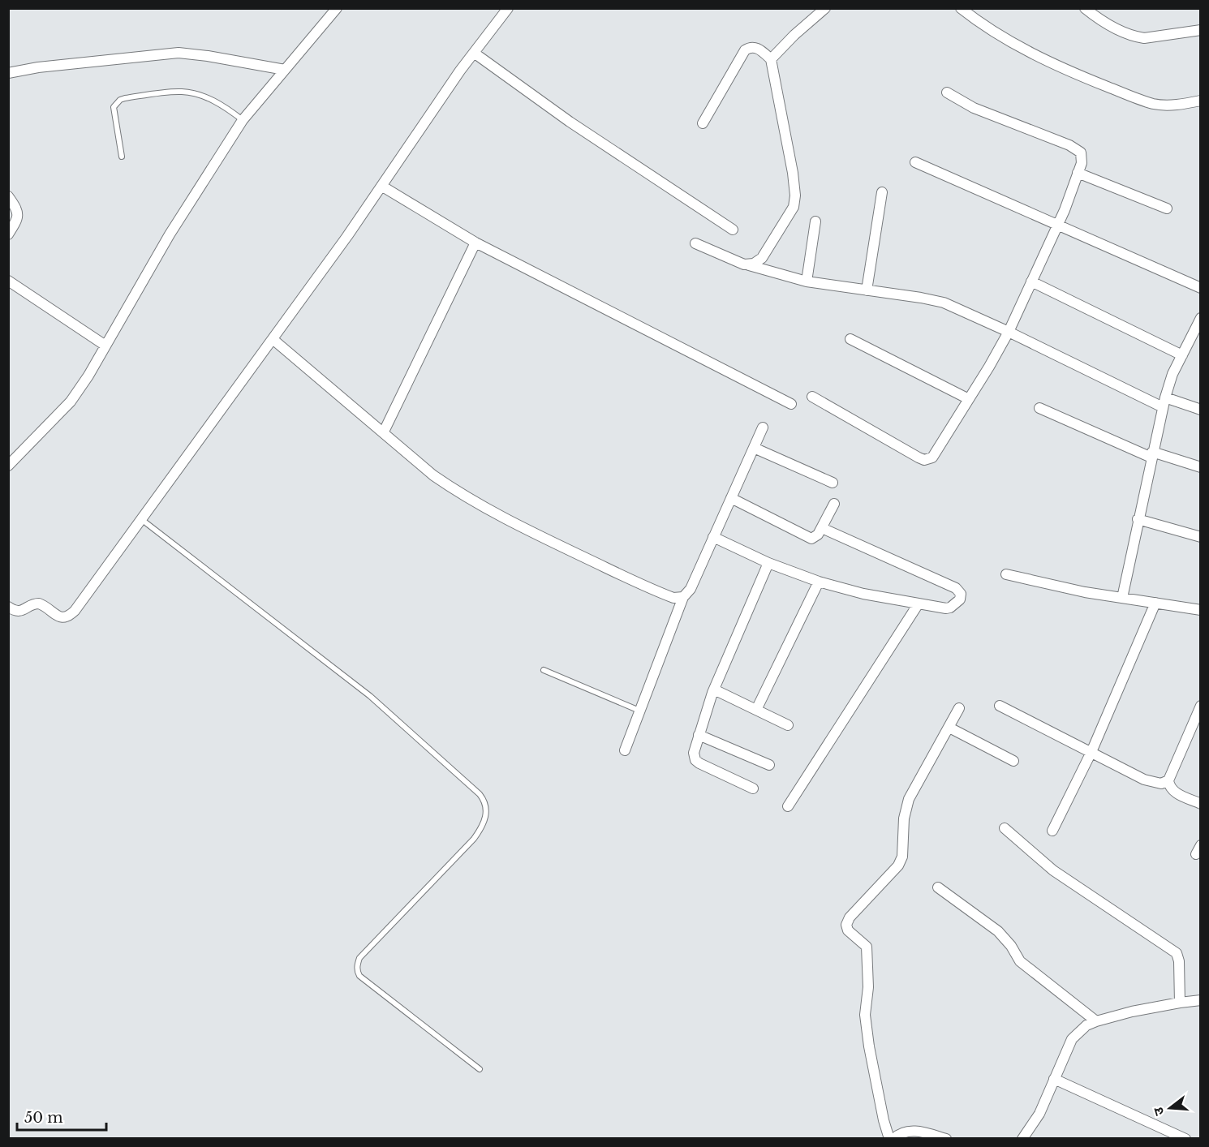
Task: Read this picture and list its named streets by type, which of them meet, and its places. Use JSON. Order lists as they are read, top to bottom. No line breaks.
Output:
{"scale_bar":"50 m","north":"left"}
